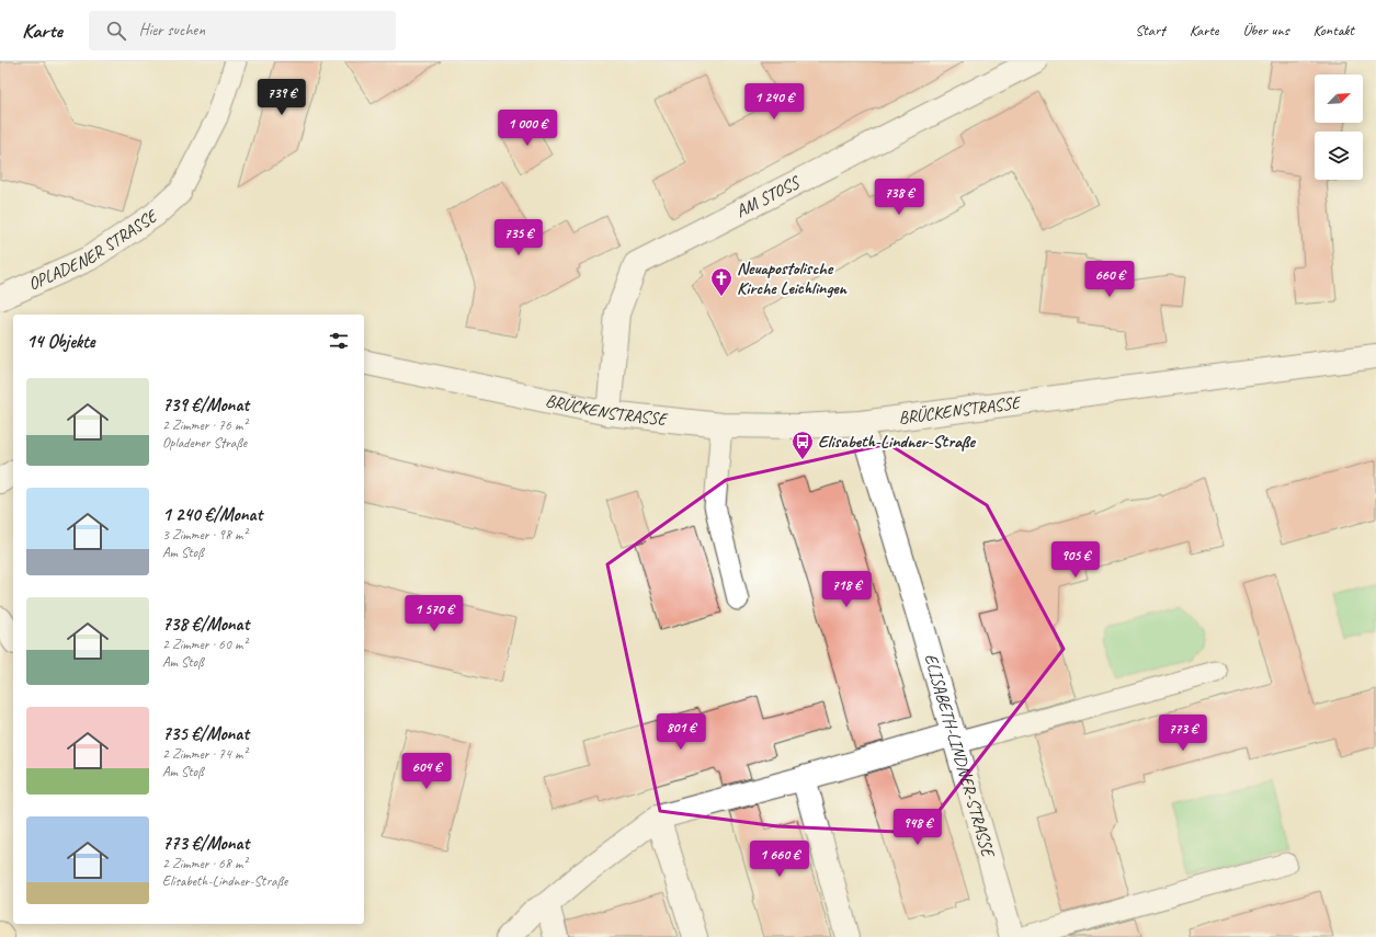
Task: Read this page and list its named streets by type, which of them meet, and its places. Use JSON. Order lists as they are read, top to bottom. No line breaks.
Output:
{"streets":{"street":["AM STOSS","OPLADENER STRASSE","BRÜCKENSTRASSE","ELISABETH-LINDNER-STRASSE"]},"crossings":[["AM STOSS","BRÜCKENSTRASSE"],["BRÜCKENSTRASSE","ELISABETH-LINDNER-STRASSE"]],"places":{"church":["Neuapostolische Kirche Leichlingen"],"bus stop":["Elisabeth-Lindner-Straße"]},"north":"top right","page":{"header":"Karte","search":"Hier suchen","nav":["Start","Karte","Über uns","Kontakt"],"price":["739 €","1 240 €","1 000 €","738 €","735 €","660 €","905 €","718 €","1 570 €","801 €","773 €","604 €","948 €","1 660 €"],"heading":"14 Objekte","list":[{"name":"739 €/Monat","note":"2 Zimmer · 76 m² · Opladener Straße"},{"name":"1 240 €/Monat","note":"3 Zimmer · 98 m² · Am Stoß"},{"name":"738 €/Monat","note":"2 Zimmer · 60 m² · Am Stoß"},{"name":"735 €/Monat","note":"2 Zimmer · 74 m² · Am Stoß"},{"name":"773 €/Monat","note":"2 Zimmer · 68 m² · Elisabeth-Lindner-Straße"}]}}
